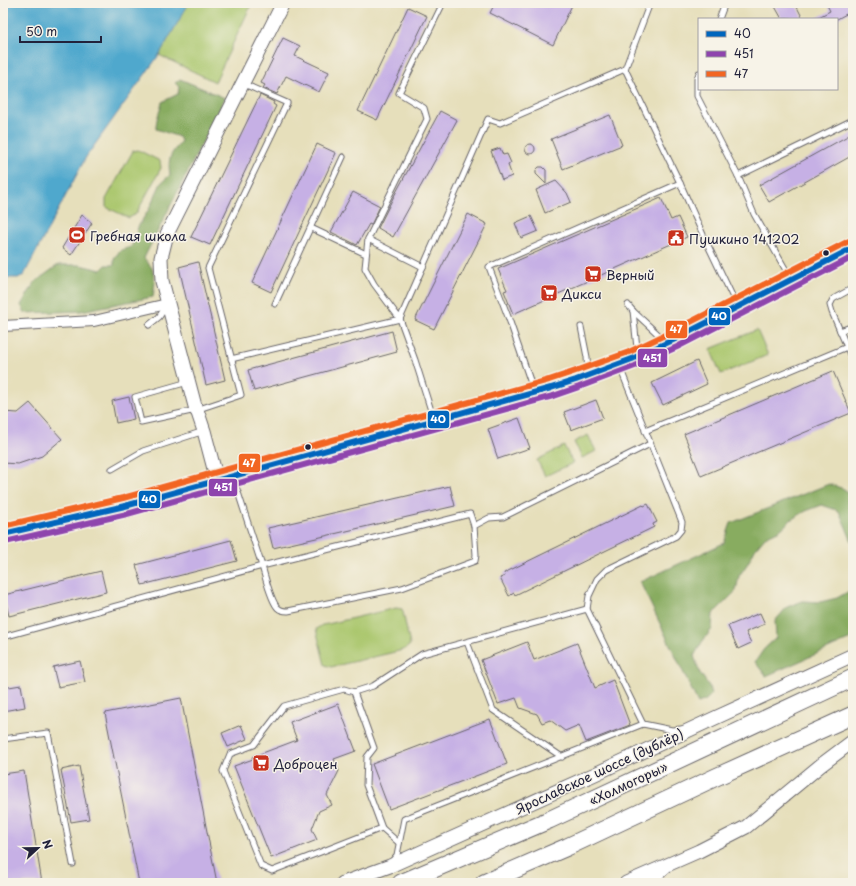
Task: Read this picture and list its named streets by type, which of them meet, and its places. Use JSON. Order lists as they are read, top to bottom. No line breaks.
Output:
{"streets":{"highway":["«Холмогоры»"],"street":["Ярославское шоссе (дублёр)"]},"places":{"sports":["Гребная школа"],"public building":["Пушкино 141202"],"supermarket":["Верный","Дикси","Доброцен"]},"lines":["transit line 47","transit line 40","transit line 451"],"legend":["40","451","47"],"scale_bar":"50 m","north":"right"}
